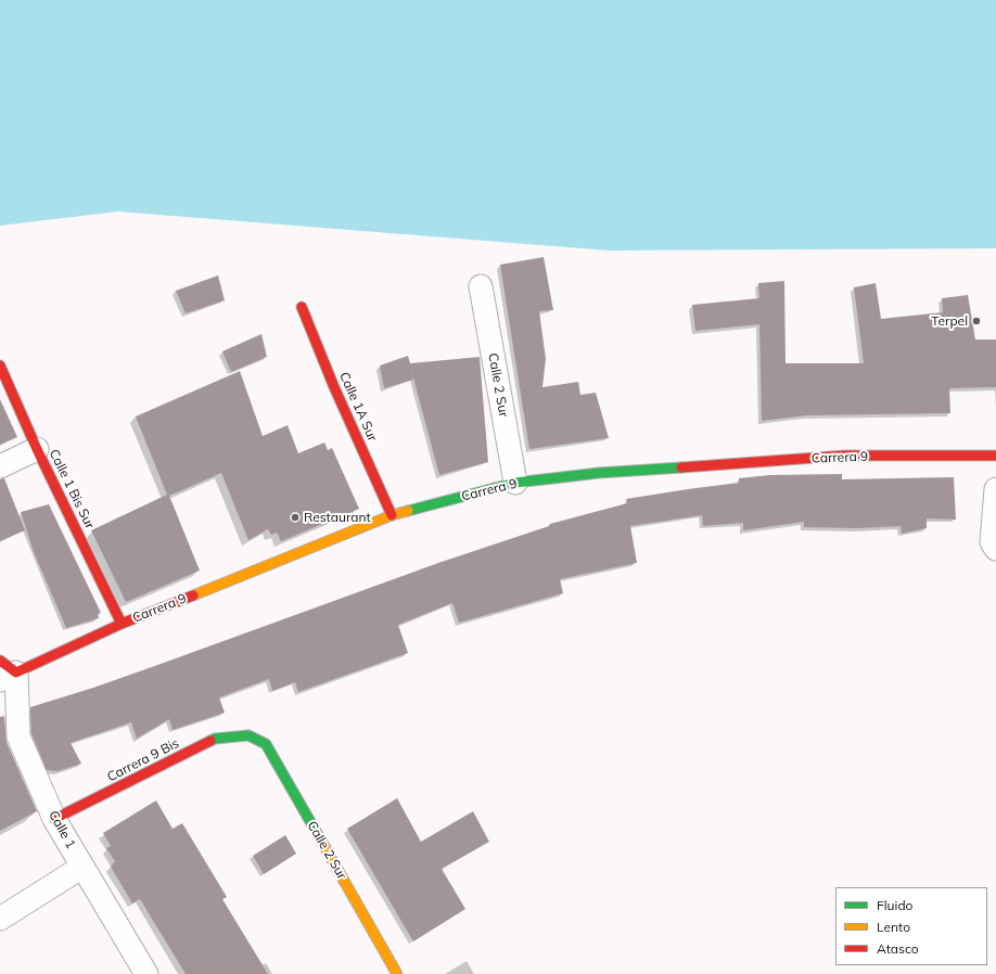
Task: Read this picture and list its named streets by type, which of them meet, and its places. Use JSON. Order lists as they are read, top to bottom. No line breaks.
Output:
{"streets":{"main road":["Calle 2 Sur","Calle 1A Sur","Carrera 9","Calle 1 Bis Sur","Carrera 9 Bis"],"street":["Calle 1"]},"crossings":[["Calle 2 Sur","Carrera 9"],["Calle 2 Sur","Carrera 9 Bis"],["Calle 1A Sur","Carrera 9"],["Carrera 9","Calle 1 Bis Sur"],["Carrera 9","Calle 1"],["Carrera 9 Bis","Calle 1"]],"places":["Terpel","Restaurant"],"legend":["Fluido","Lento","Atasco"]}
